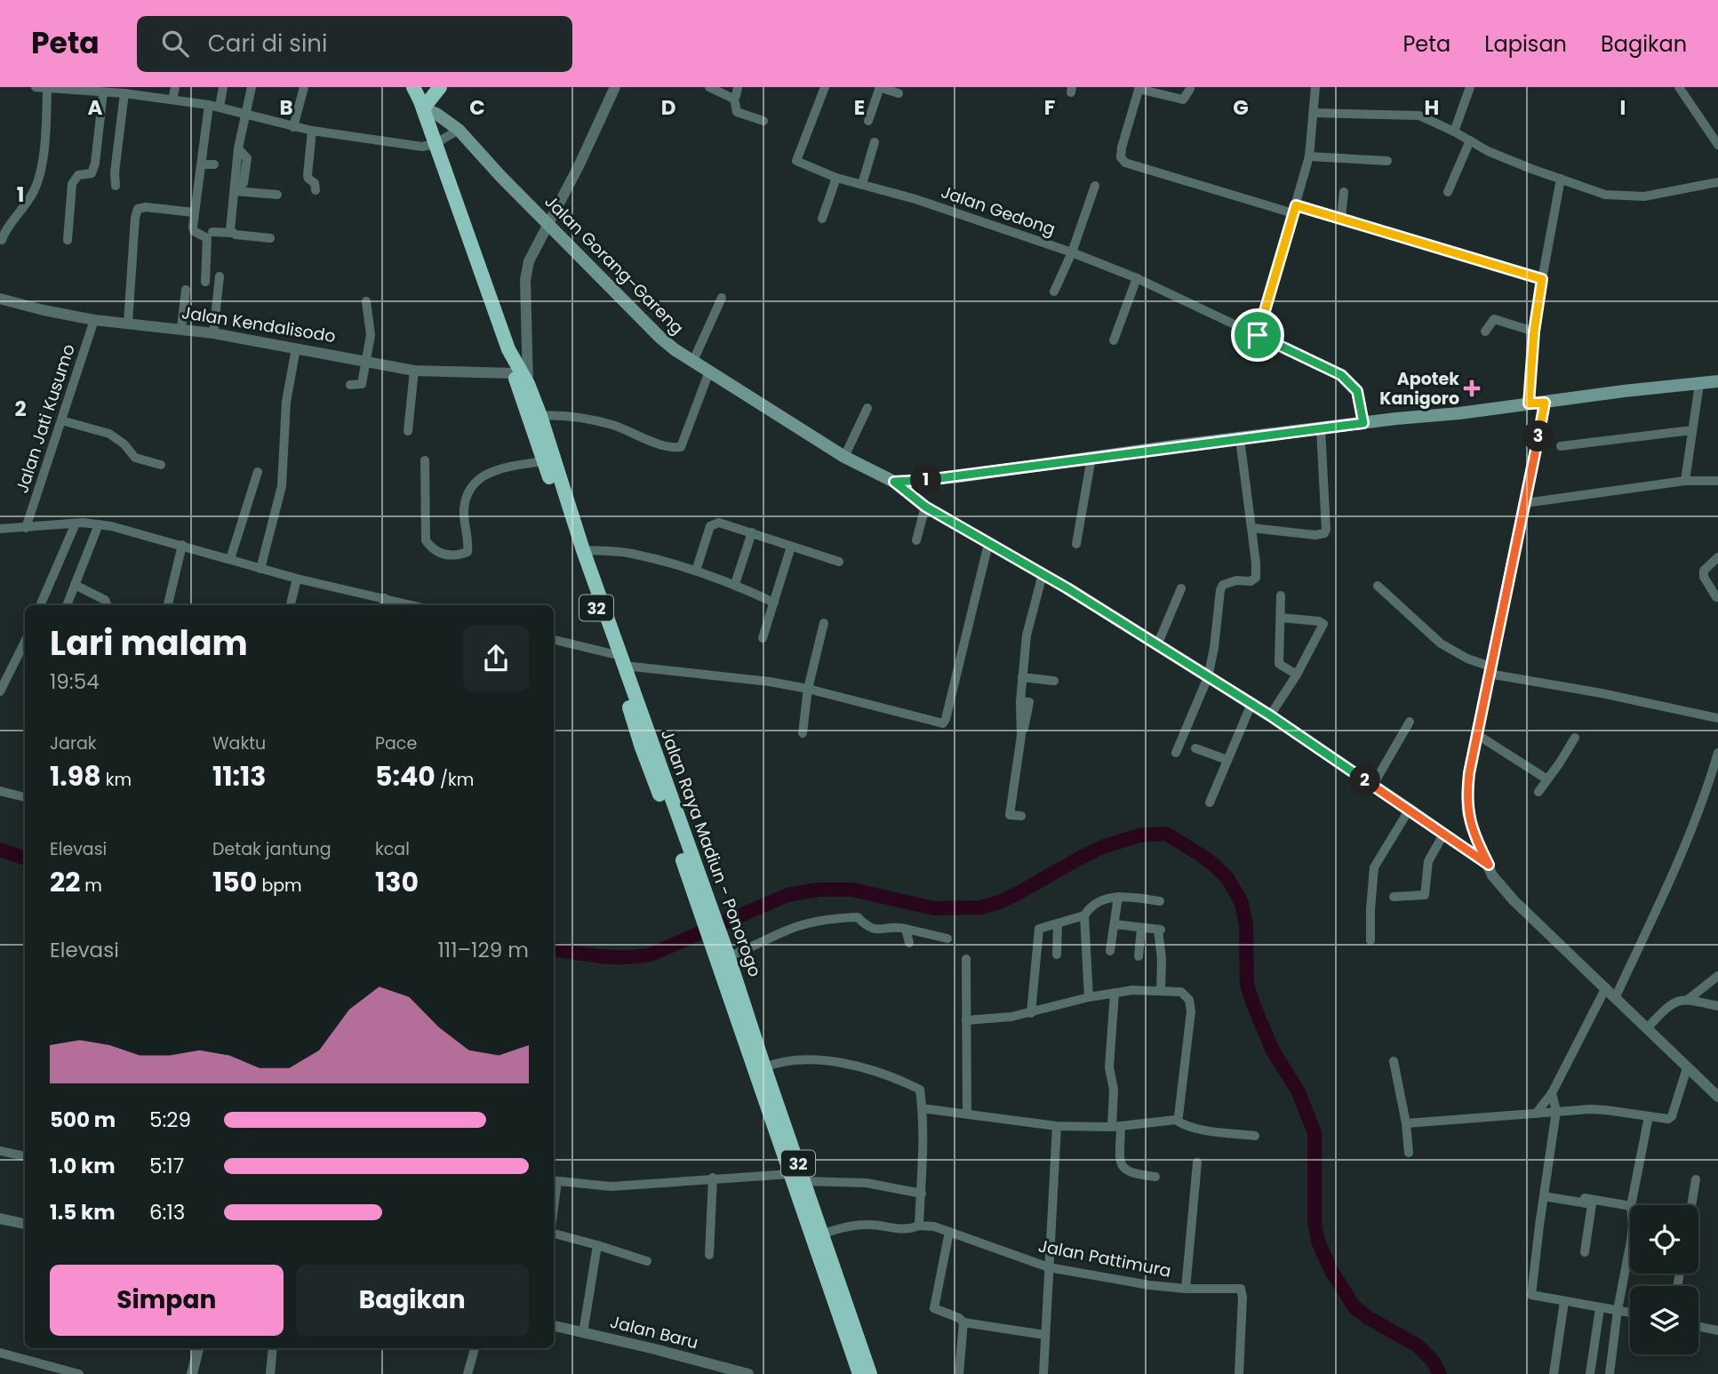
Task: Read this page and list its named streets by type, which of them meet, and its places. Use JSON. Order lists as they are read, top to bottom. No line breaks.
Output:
{"streets":{"highway":["32","Jalan Raya Madiun - Ponorogo"],"main road":["Jalan Gorang-Gareng"],"street":["Jalan Gedong","Jalan Kendalisodo","Jalan Jati Kusumo","Jalan Pattimura","Jalan Baru"]},"crossings":[["Jalan Gorang-Gareng","Jalan Raya Madiun - Ponorogo"],["Jalan Kendalisodo","Jalan Jati Kusumo"],["Jalan Kendalisodo","Jalan Raya Madiun - Ponorogo"],["Jalan Raya Madiun - Ponorogo","Jalan Pattimura"]],"places":{"health":["Apotek Kanigoro"]},"page":{"header":"Peta","search":"Cari di sini","nav":["Peta","Lapisan","Bagikan"],"pins":["3","1","2"],"heading":["Lari malam","19:54"],"stats":[["Jarak","1.98 km"],["Waktu","11:13"],["Pace","5:40 /km"],["Elevasi","22 m"],["Detak jantung","150 bpm"],["kcal","130"]],"chart":["Elevasi","111–129 m"],"list":[{"name":"500 m","note":"5:29"},{"name":"1.0 km","note":"5:17"},{"name":"1.5 km","note":"6:13"}],"buttons":["Simpan","Bagikan"]},"grid":{"columns":["A","B","C","D","E","F","G","H","I"],"rows":["1","2"]}}
